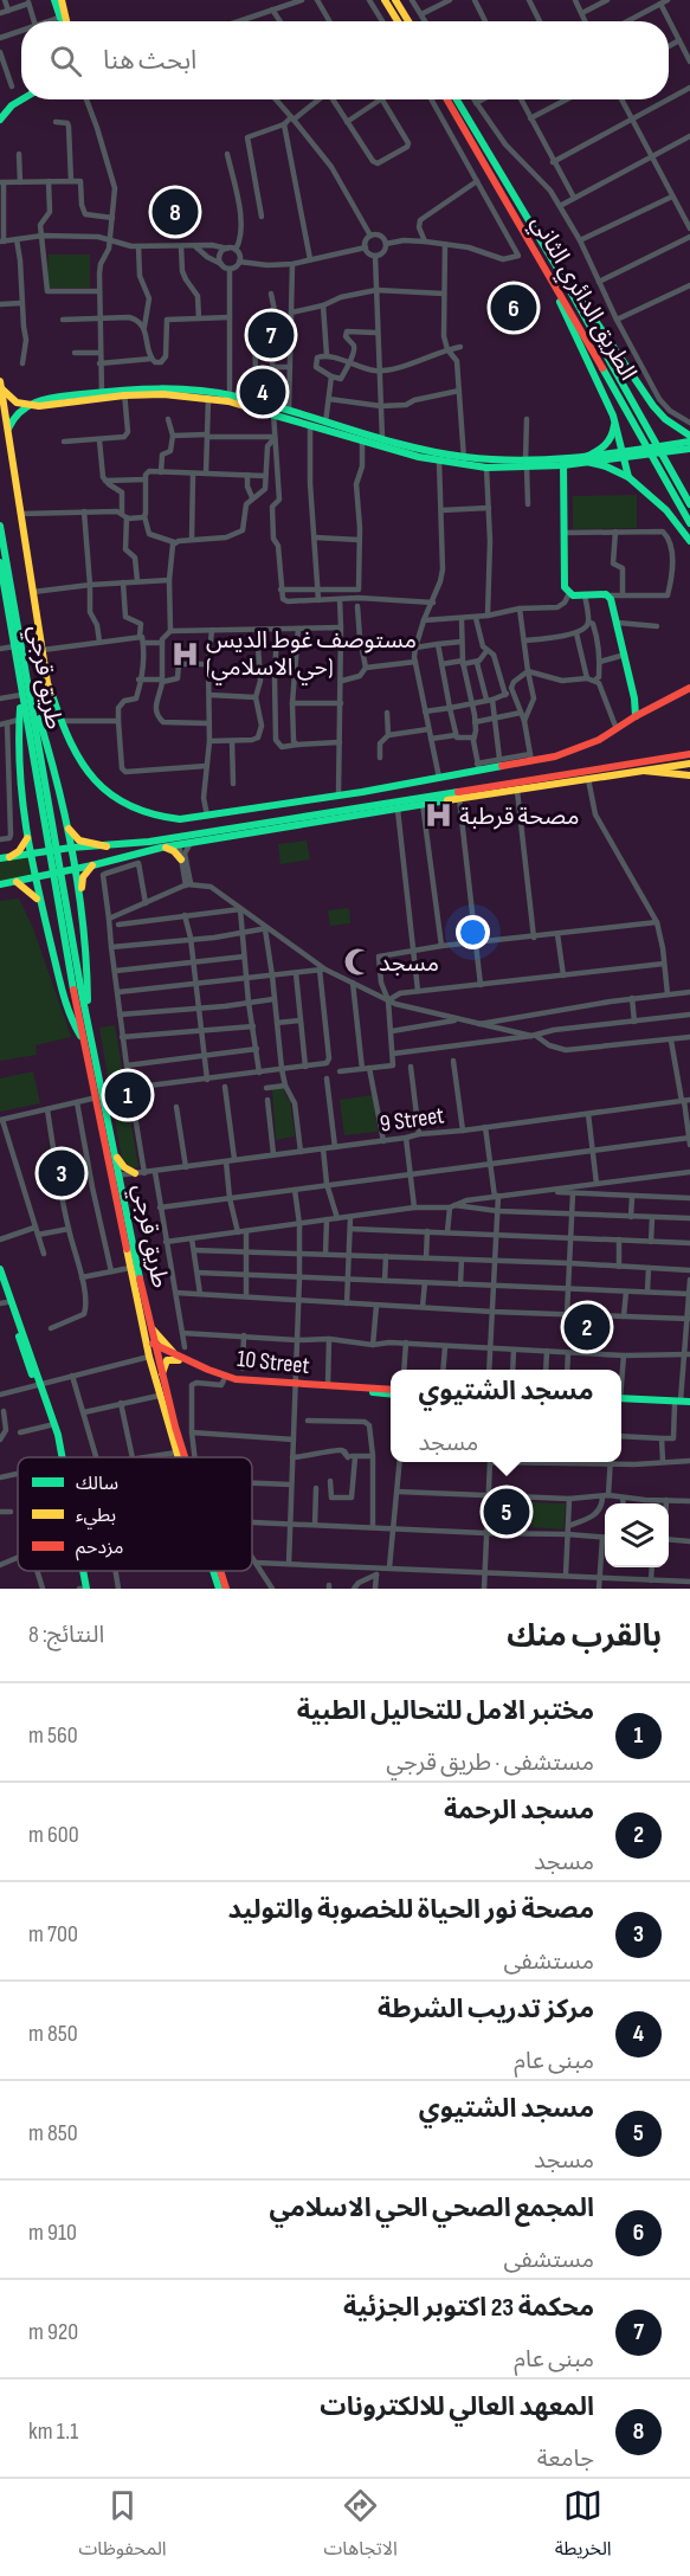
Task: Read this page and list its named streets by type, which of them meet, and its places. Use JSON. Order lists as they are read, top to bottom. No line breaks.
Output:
{"streets":{"main road":["الطريق الدائري الثاني","طريق قرجي","10 Street"],"street":["9 Street"]},"crossings":[["طريق قرجي","9 Street"],["طريق قرجي","10 Street"]],"places":{"hospital":["مستوصف غوط الديس (حي الاسلامي)","مصحة قرطبة"],"mosque":["مسجد"]},"legend":["سالك","بطيء","مزدحم"],"page":{"search":"ابحث هنا","pins":["8","6","7","4","1","3","2","5"],"popup":["مسجد الشتيوي","مسجد"],"heading":["بالقرب منك","النتائج: 8"],"list":[{"mark":"1","name":"مختبر الامل للتحاليل الطبية","note":"مستشفى · طريق قرجي","value":"560 m"},{"mark":"2","name":"مسجد الرحمة","note":"مسجد","value":"600 m"},{"mark":"3","name":"مصحة نور الحياة للخصوبة والتوليد","note":"مستشفى","value":"700 m"},{"mark":"4","name":"مركز تدريب الشرطة","note":"مبنى عام","value":"850 m"},{"mark":"5","name":"مسجد الشتيوي","note":"مسجد","value":"850 m"},{"mark":"6","name":"المجمع الصحي الحي الاسلامي","note":"مستشفى","value":"910 m"},{"mark":"7","name":"محكمة 23 اكتوبر الجزئية","note":"مبنى عام","value":"920 m"},{"mark":"8","name":"المعهد العالي للالكترونات","note":"جامعة","value":"1.1 km"}],"nav":["الخريطة","الاتجاهات","المحفوظات"]}}
